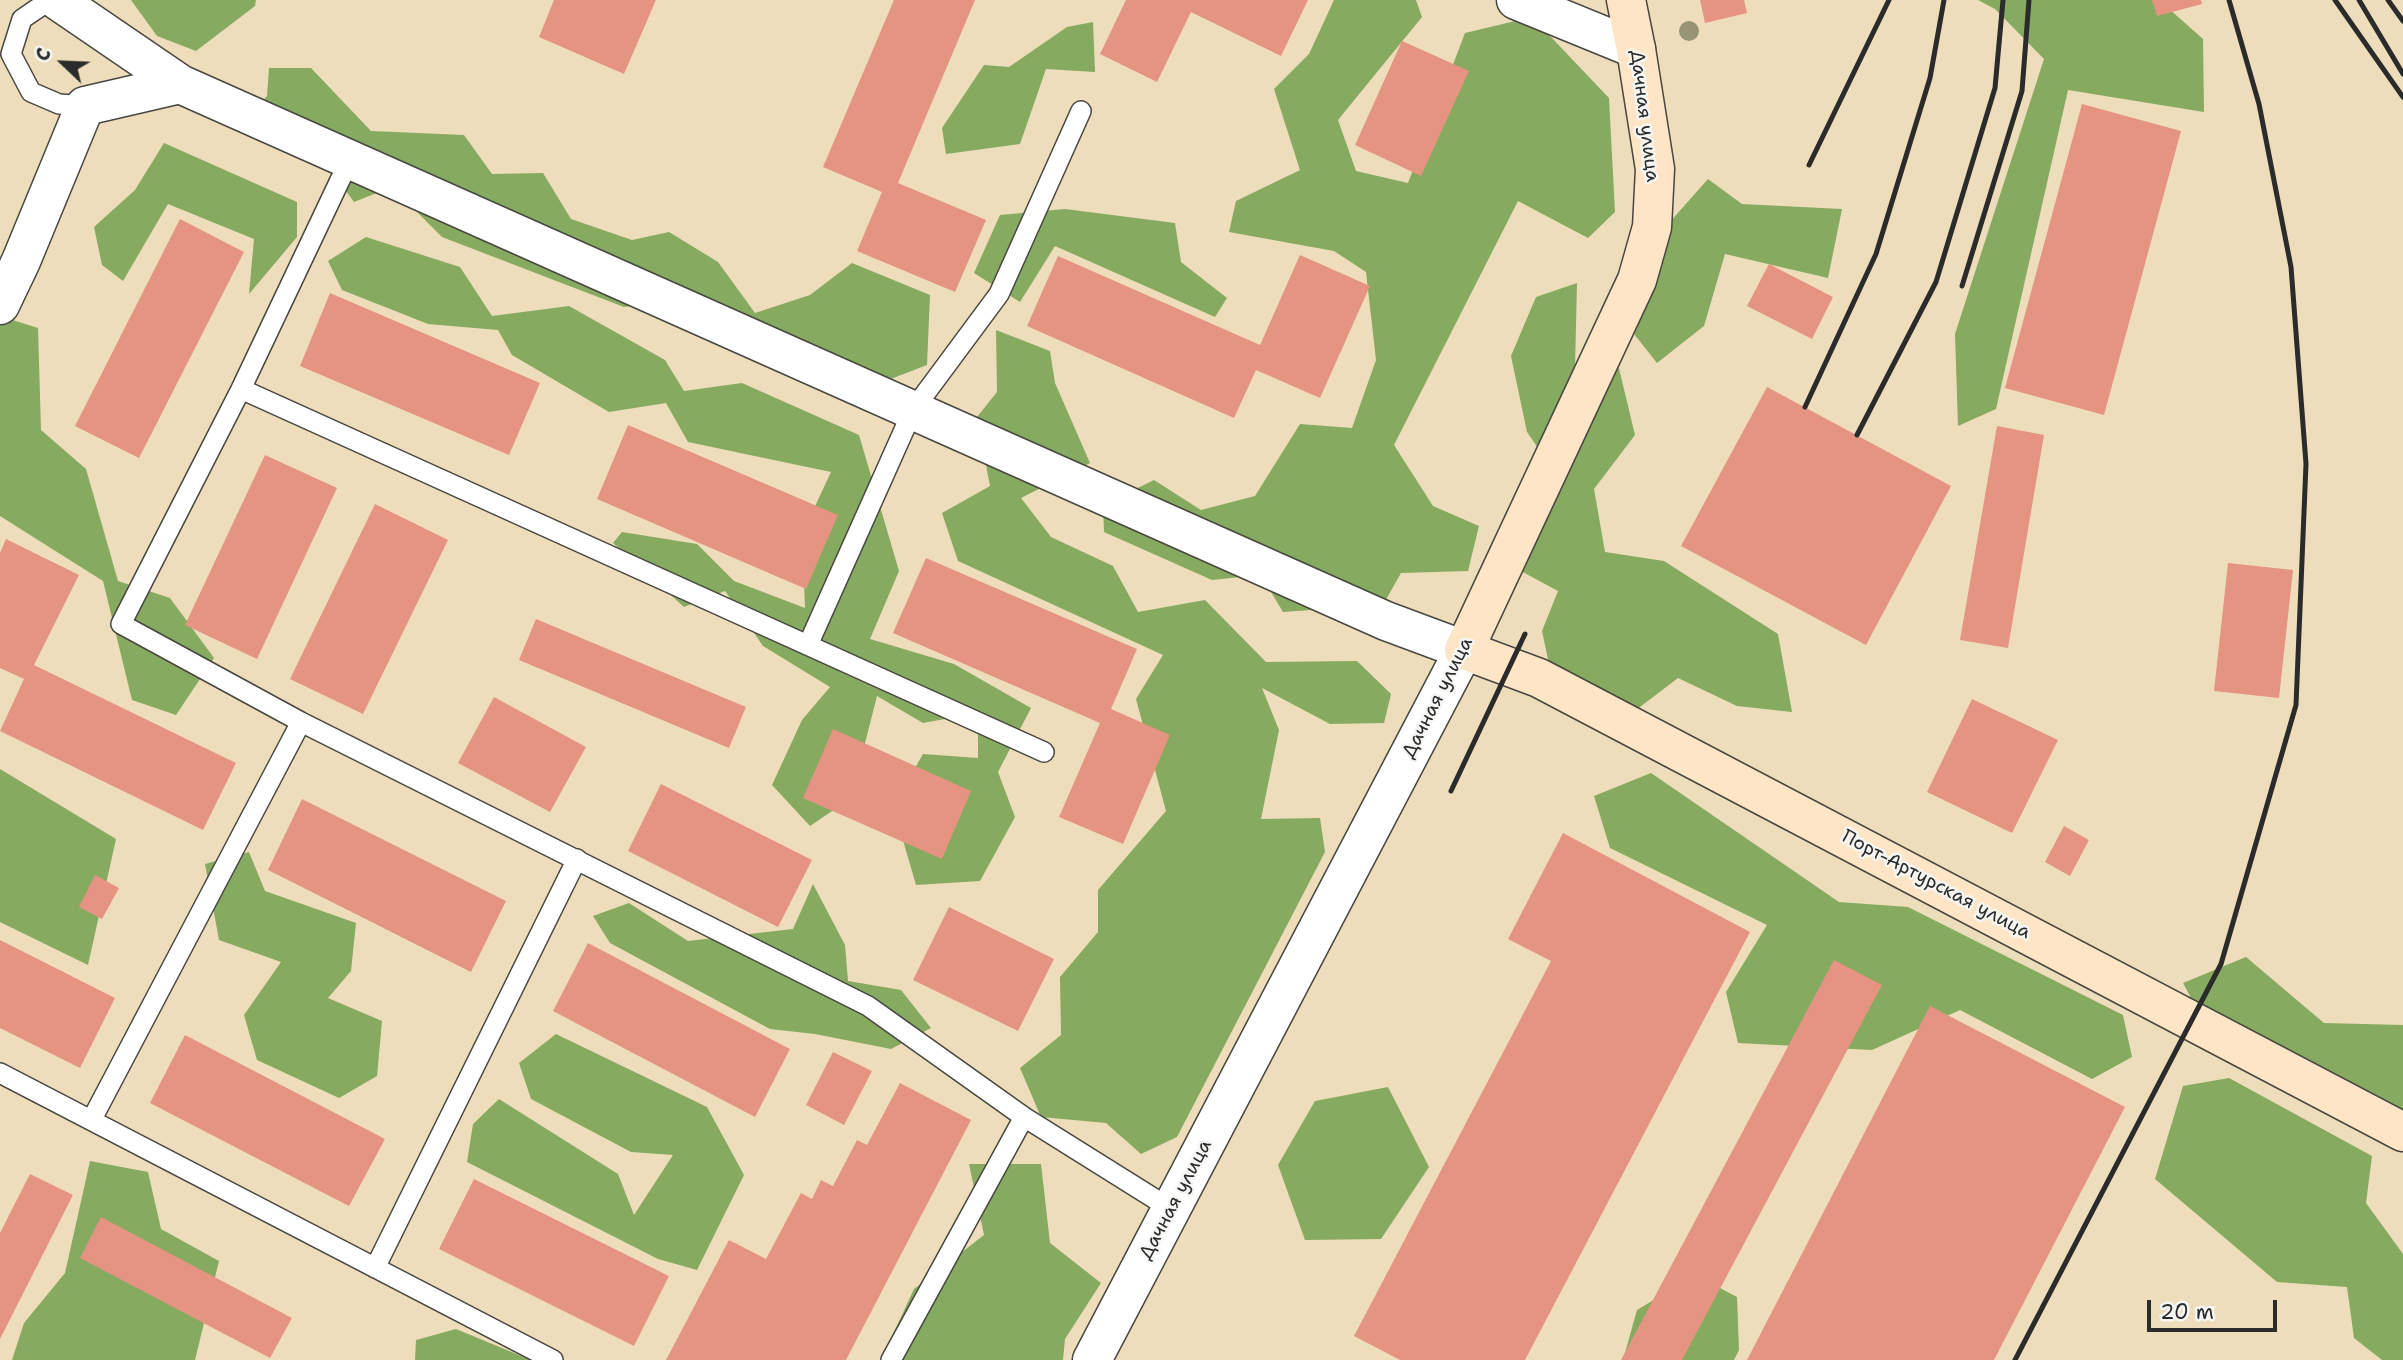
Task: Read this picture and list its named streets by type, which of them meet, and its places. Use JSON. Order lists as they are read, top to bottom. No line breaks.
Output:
{"streets":{"street":["Дачная улица","Порт-Артурская улица"]},"crossings":[["Дачная улица","Порт-Артурская улица"]],"scale_bar":"20 m","north":"top left"}
